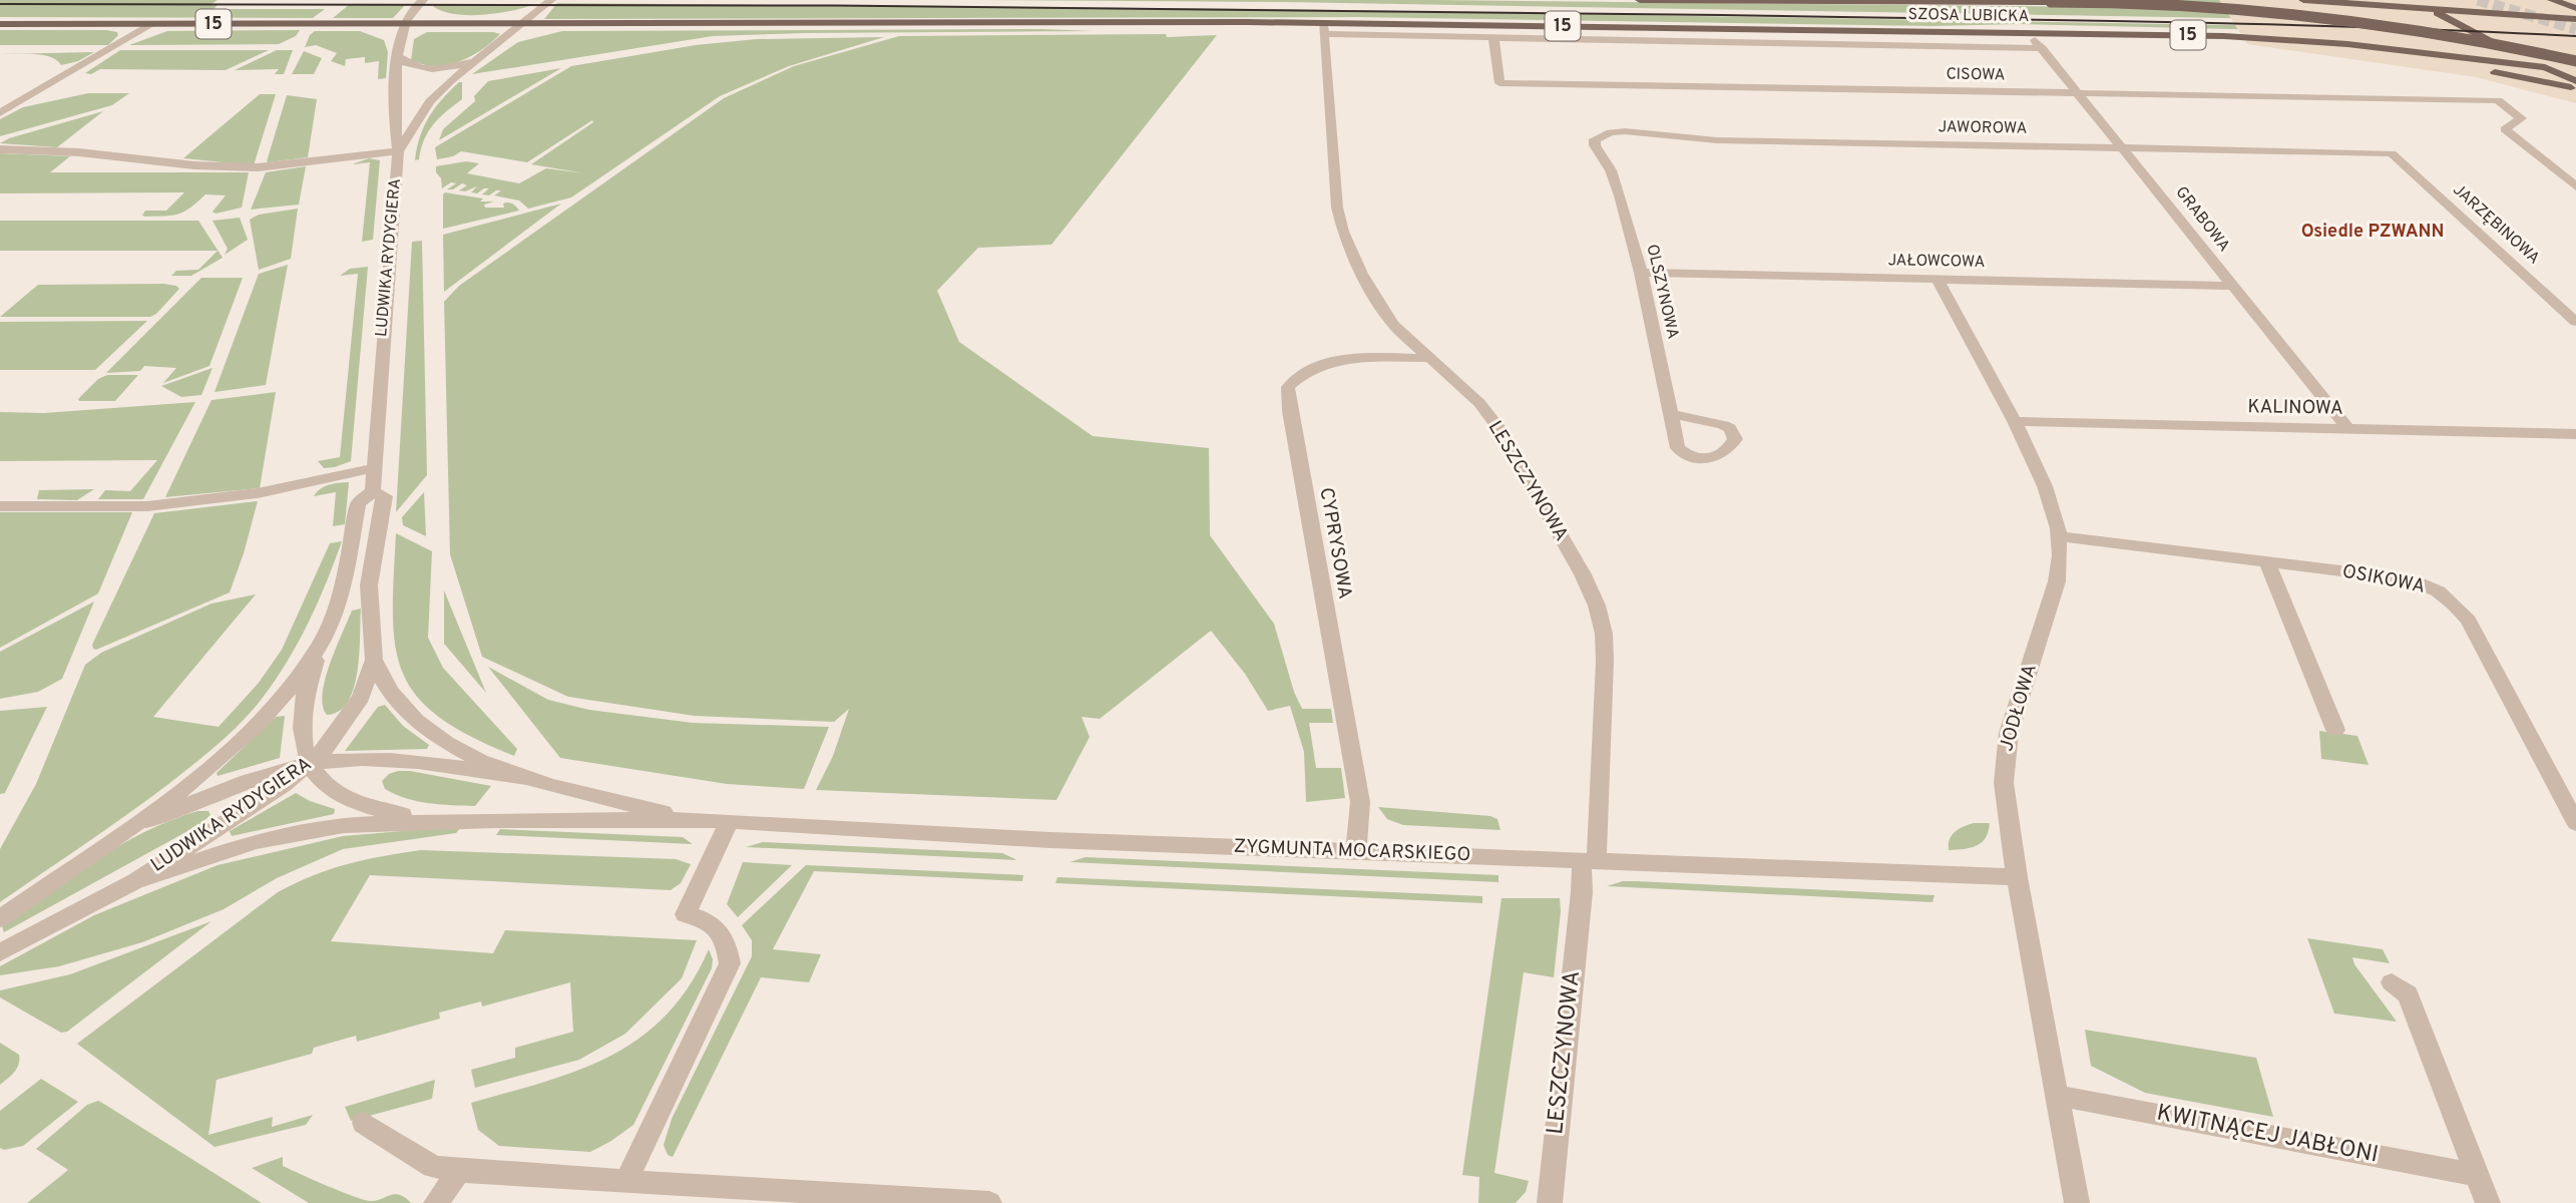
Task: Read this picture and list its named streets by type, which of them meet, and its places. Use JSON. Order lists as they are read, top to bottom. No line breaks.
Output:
{"streets":{"main road":["SZOSA LUBICKA","15"],"street":["CISOWA","JAWOROWA","GRABOWA","JARZĘBINOWA","LUDWIKA RYDYGIERA","JAŁOWCOWA","OLSZYNOWA","KALINOWA","LESZCZYNOWA","CYPRYSOWA","OSIKOWA","JODŁOWA","ZYGMUNTA MOCARSKIEGO","KWITNĄCEJ JABŁONI"]},"crossings":[["SZOSA LUBICKA","15"],["SZOSA LUBICKA","GRABOWA"],["SZOSA LUBICKA","LUDWIKA RYDYGIERA"],["SZOSA LUBICKA","LESZCZYNOWA"],["CISOWA","GRABOWA"],["JAWOROWA","GRABOWA"],["JAWOROWA","JARZĘBINOWA"],["JAWOROWA","OLSZYNOWA"],["GRABOWA","JAŁOWCOWA"],["GRABOWA","KALINOWA"],["LUDWIKA RYDYGIERA","ZYGMUNTA MOCARSKIEGO"],["JAŁOWCOWA","OLSZYNOWA"],["JAŁOWCOWA","JODŁOWA"],["KALINOWA","JODŁOWA"],["LESZCZYNOWA","CYPRYSOWA"],["LESZCZYNOWA","ZYGMUNTA MOCARSKIEGO"],["CYPRYSOWA","ZYGMUNTA MOCARSKIEGO"],["OSIKOWA","JODŁOWA"],["JODŁOWA","ZYGMUNTA MOCARSKIEGO"],["JODŁOWA","KWITNĄCEJ JABŁONI"]],"districts":["Osiedle PZWANN"]}
